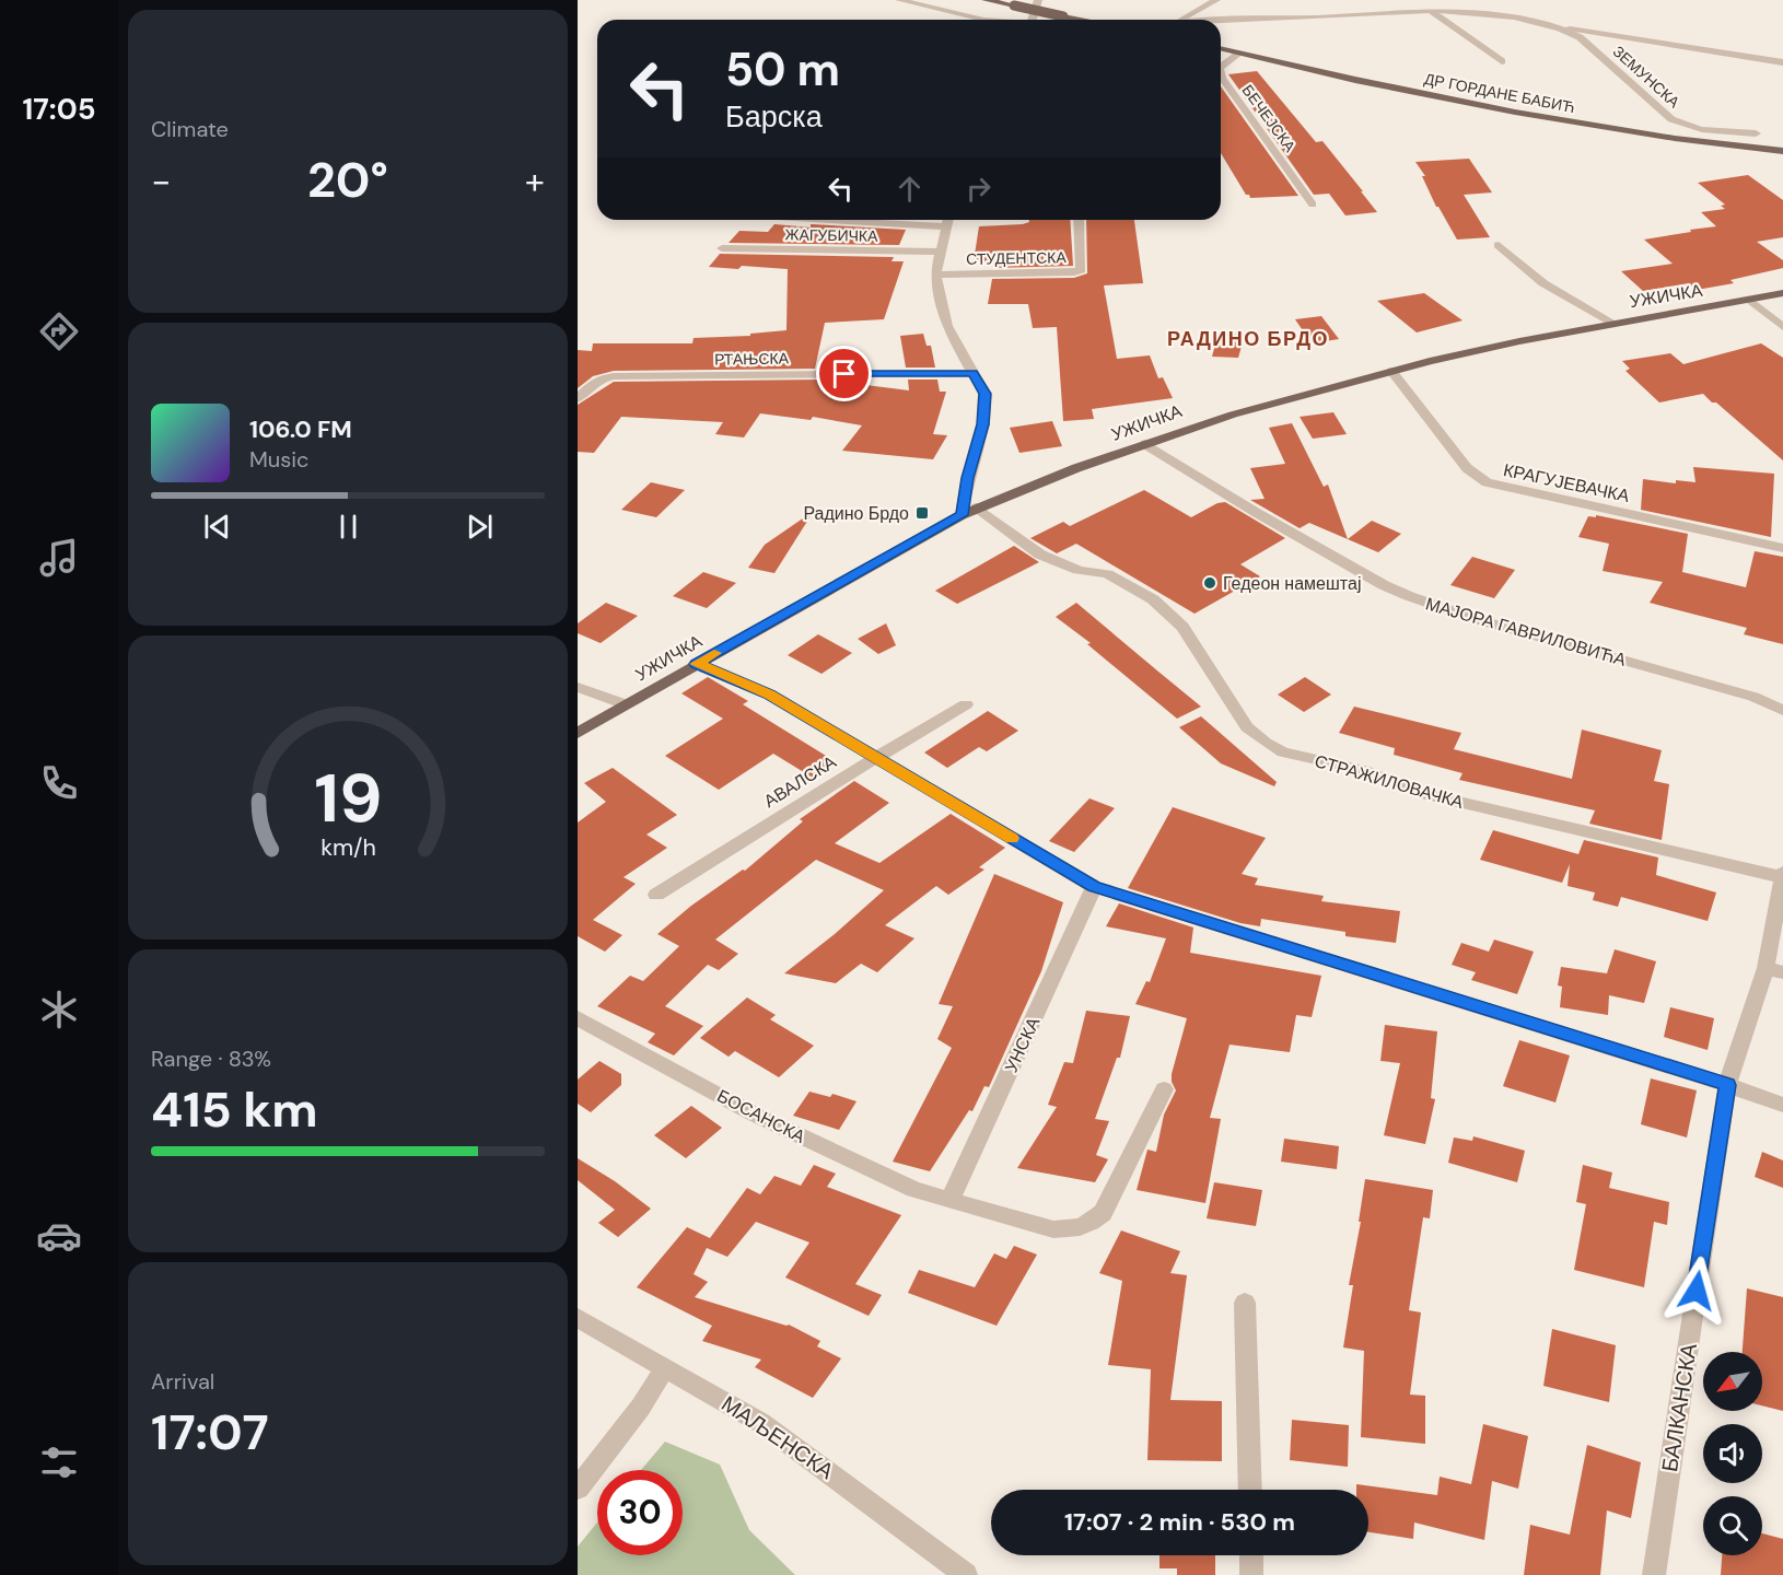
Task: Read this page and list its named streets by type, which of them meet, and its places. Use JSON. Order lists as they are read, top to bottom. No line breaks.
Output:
{"streets":{"main road":["ДР ГОРДАНЕ БАБИЋ","УЖИЧКА"],"street":["ЗЕМУНСКА","БЕЧЕЈСКА","ЖАГУБИЧКА","СТУДЕНТСКА","РТАЊСКА","КРАГУЈЕВАЧКА","МАЈОРА ГАВРИЛОВИЋА","АВАЛСКА","СТРАЖИЛОВАЧКА","УНСКА","БОСАНСКА","БАЛКАНСКА","МАЉЕНСКА"]},"crossings":[["ДР ГОРДАНЕ БАБИЋ","БЕЧЕЈСКА"],["УЖИЧКА","КРАГУЈЕВАЧКА"],["УЖИЧКА","МАЈОРА ГАВРИЛОВИЋА"],["УЖИЧКА","СТРАЖИЛОВАЧКА"],["СТРАЖИЛОВАЧКА","БАЛКАНСКА"],["УНСКА","БОСАНСКА"]],"districts":["РАДИНО БРДО"],"places":{"transit":["Радино Брдо"],"other":["Гедеон намештај"]},"north":"bottom left","page":{"tabs":"17:05","tile":["Climate",["Range · 83%","415 km"],["Arrival","17:07"]],"turn":["50 m","Барска"],"heat":["−","20°","+"],"song":["106.0 FM","Music"],"limit":"30","trip":"17:07 · 2 min · 530 m","gauge":["19","km/h"]}}
